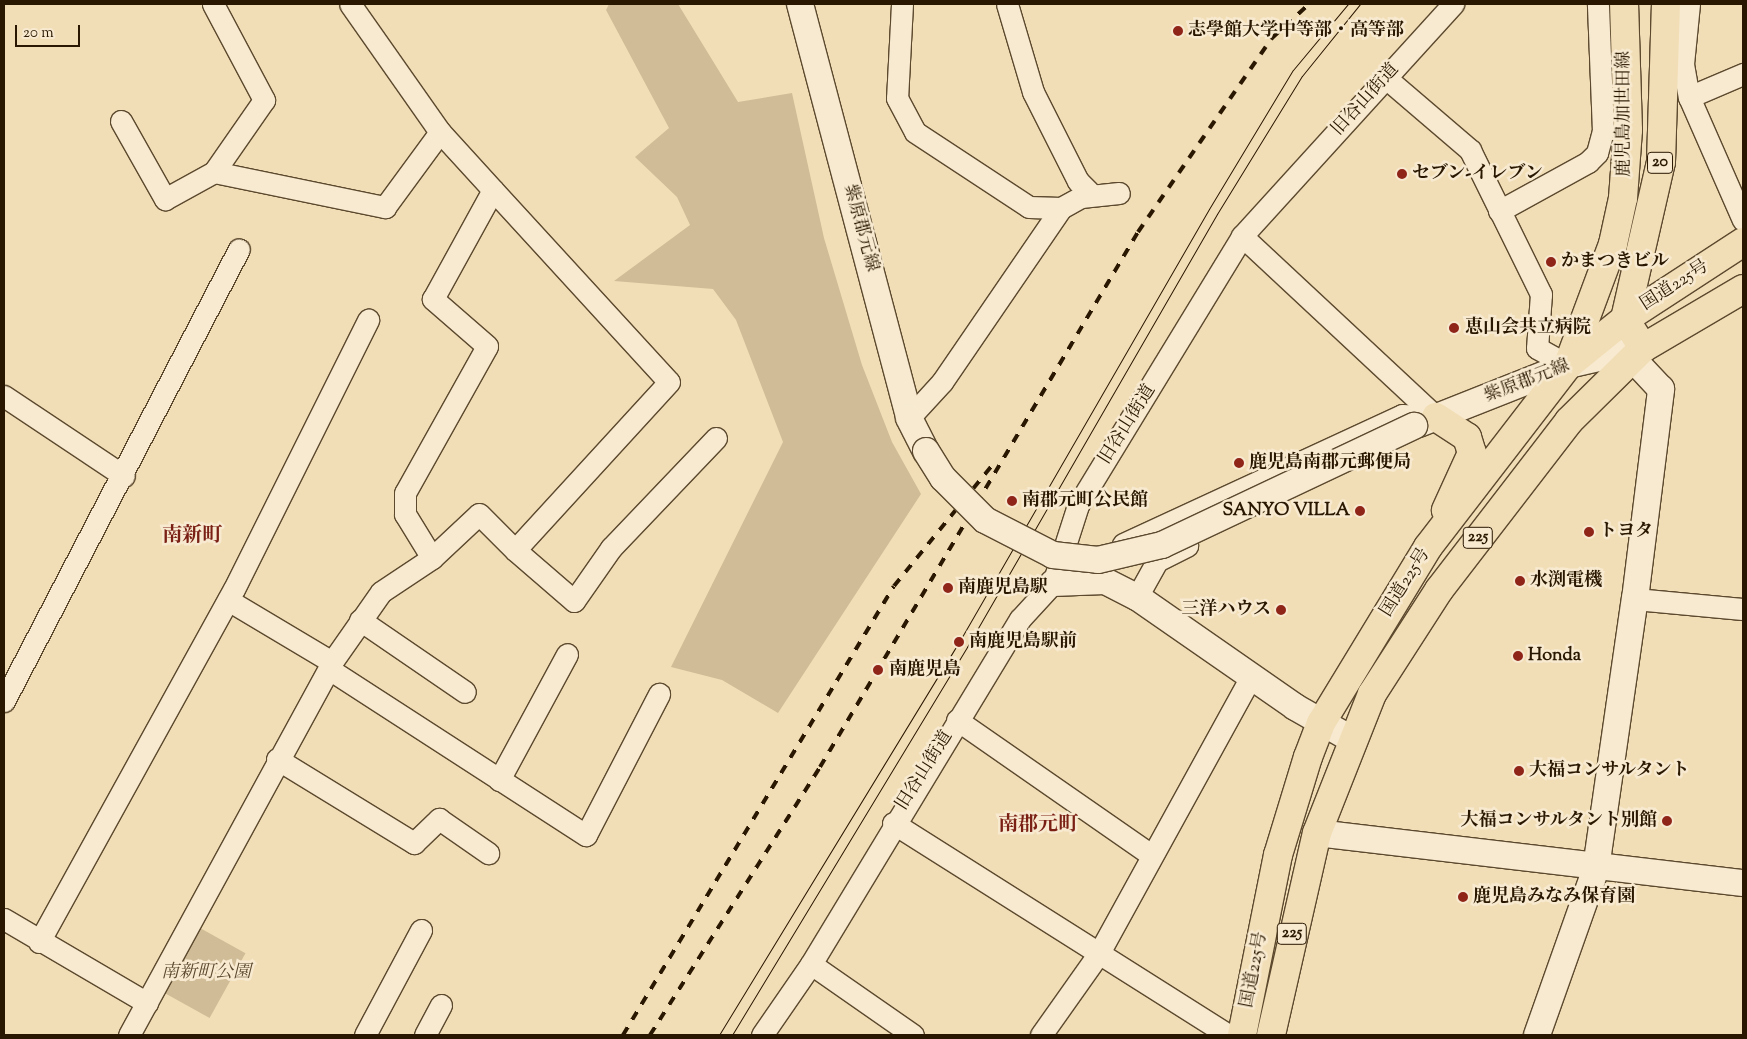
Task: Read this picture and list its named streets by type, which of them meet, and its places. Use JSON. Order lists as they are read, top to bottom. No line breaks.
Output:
{"streets":{"main road":["鹿児島加世田線","20","国道225号","225"],"street":["旧谷山街道","紫原郡元線"]},"crossings":[["鹿児島加世田線","紫原郡元線"],["鹿児島加世田線","国道225号"],["紫原郡元線","国道225号"],["紫原郡元線","225"],["国道225号","225"]],"districts":["南新町","南郡元町"],"parks":["南新町公園"],"places":["志學館大学中等部・高等部","セブン-イレブン","かまつきビル","恵山会共立病院","鹿児島南郡元郵便局","南郡元町公民館","SANYO VILLA","トヨタ","水渕電機","南鹿児島駅","三洋ハウス","南鹿児島駅前","Honda","南鹿児島","大福コンサルタント","大福コンサルタント別館","鹿児島みなみ保育園"],"scale_bar":"20 m"}
